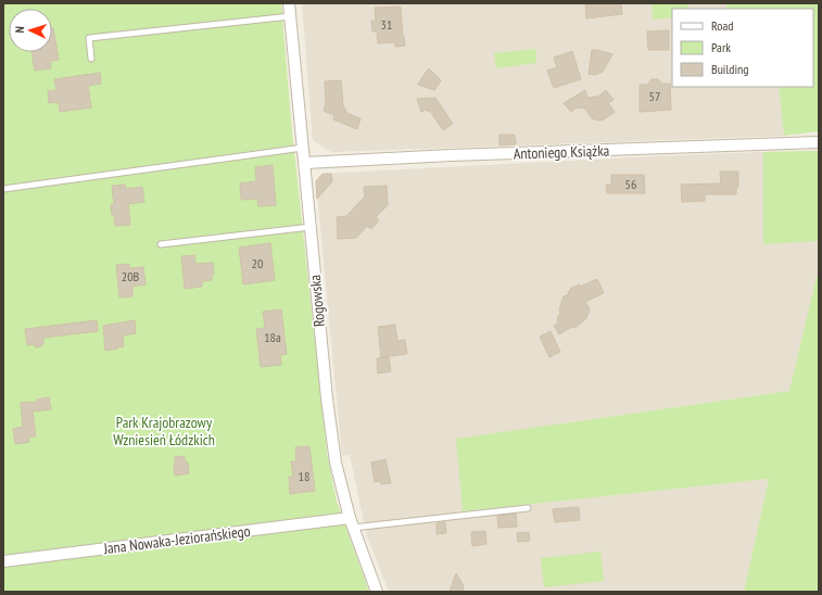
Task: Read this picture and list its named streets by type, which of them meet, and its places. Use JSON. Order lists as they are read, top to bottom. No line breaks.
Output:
{"streets":{"street":["Antoniego Książka","Rogowska","Jana Nowaka-Jeziorańskiego"]},"crossings":[["Antoniego Książka","Rogowska"],["Rogowska","Jana Nowaka-Jeziorańskiego"]],"parks":["Park Krajobrazowy Wzniesień Łódzkich"],"house_numbers":["31","57","56","20","20B","18a","18"],"legend":["Road","Park","Building"],"north":"left"}
